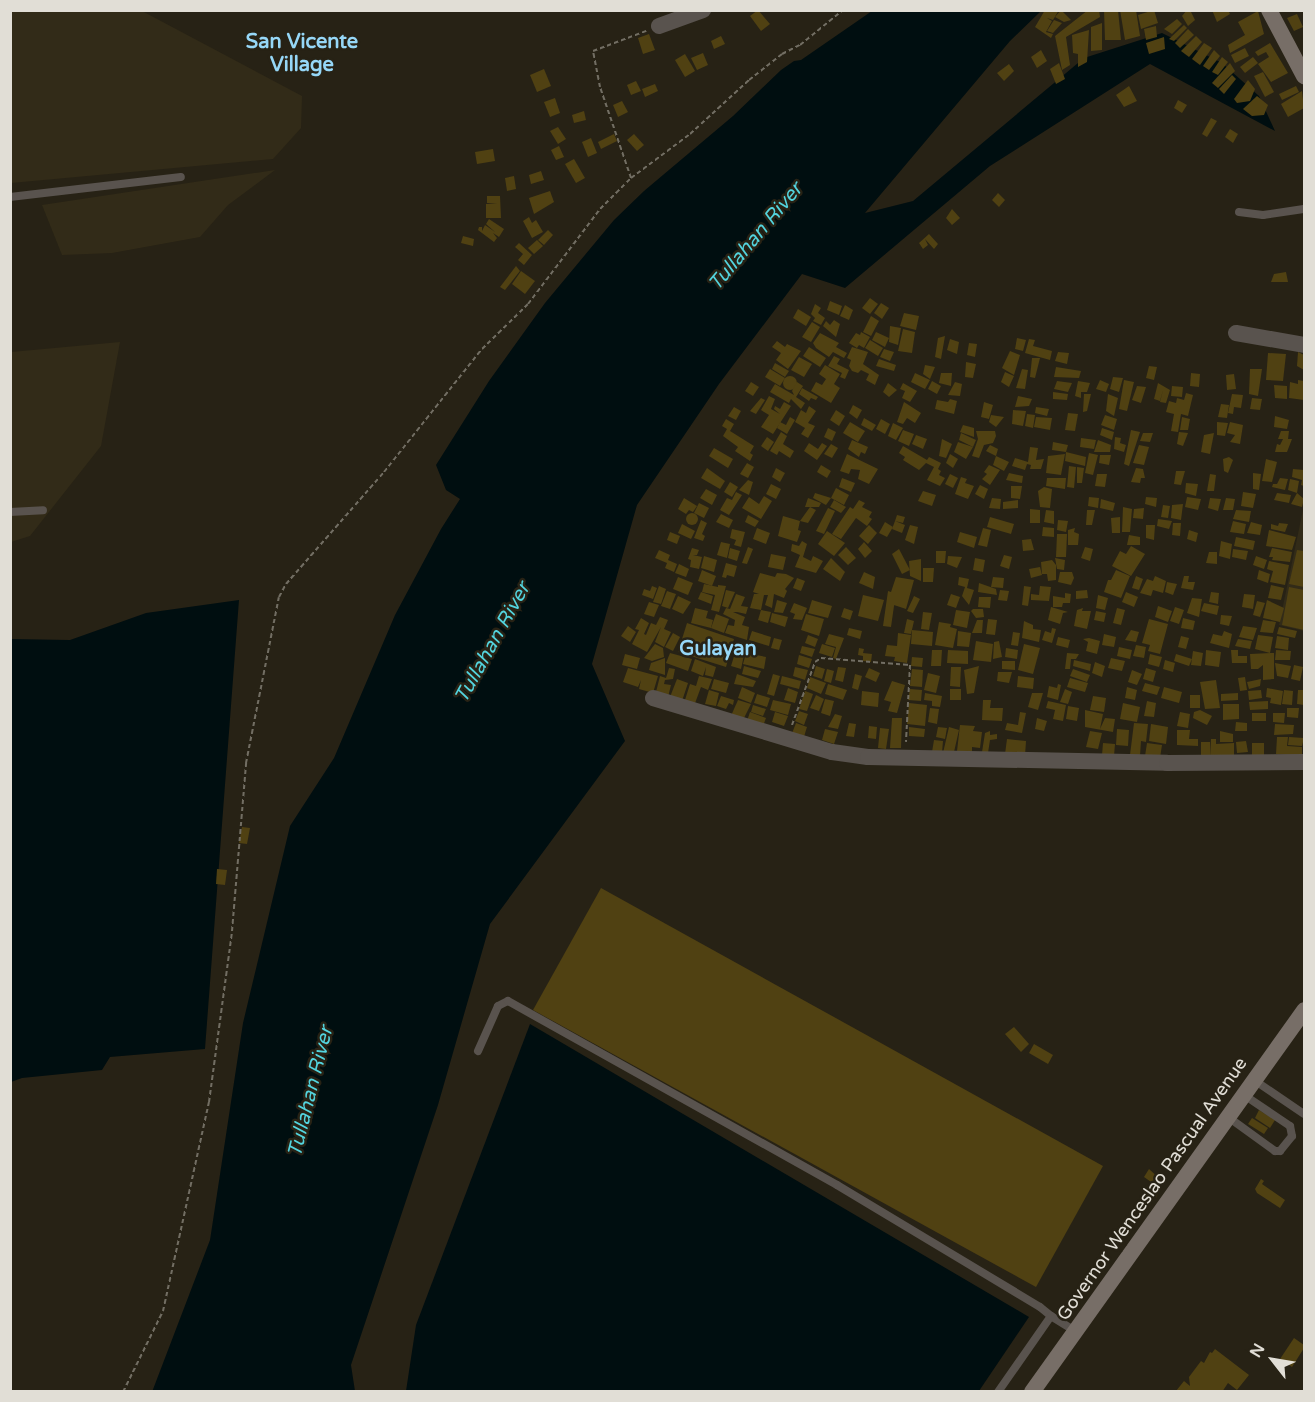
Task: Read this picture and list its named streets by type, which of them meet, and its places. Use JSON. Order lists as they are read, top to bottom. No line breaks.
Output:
{"streets":{"main road":["Governor Wenceslao Pascual Avenue"]},"districts":["San Vicente Village","Gulayan"],"water":["Tullahan River"],"north":"top left"}
